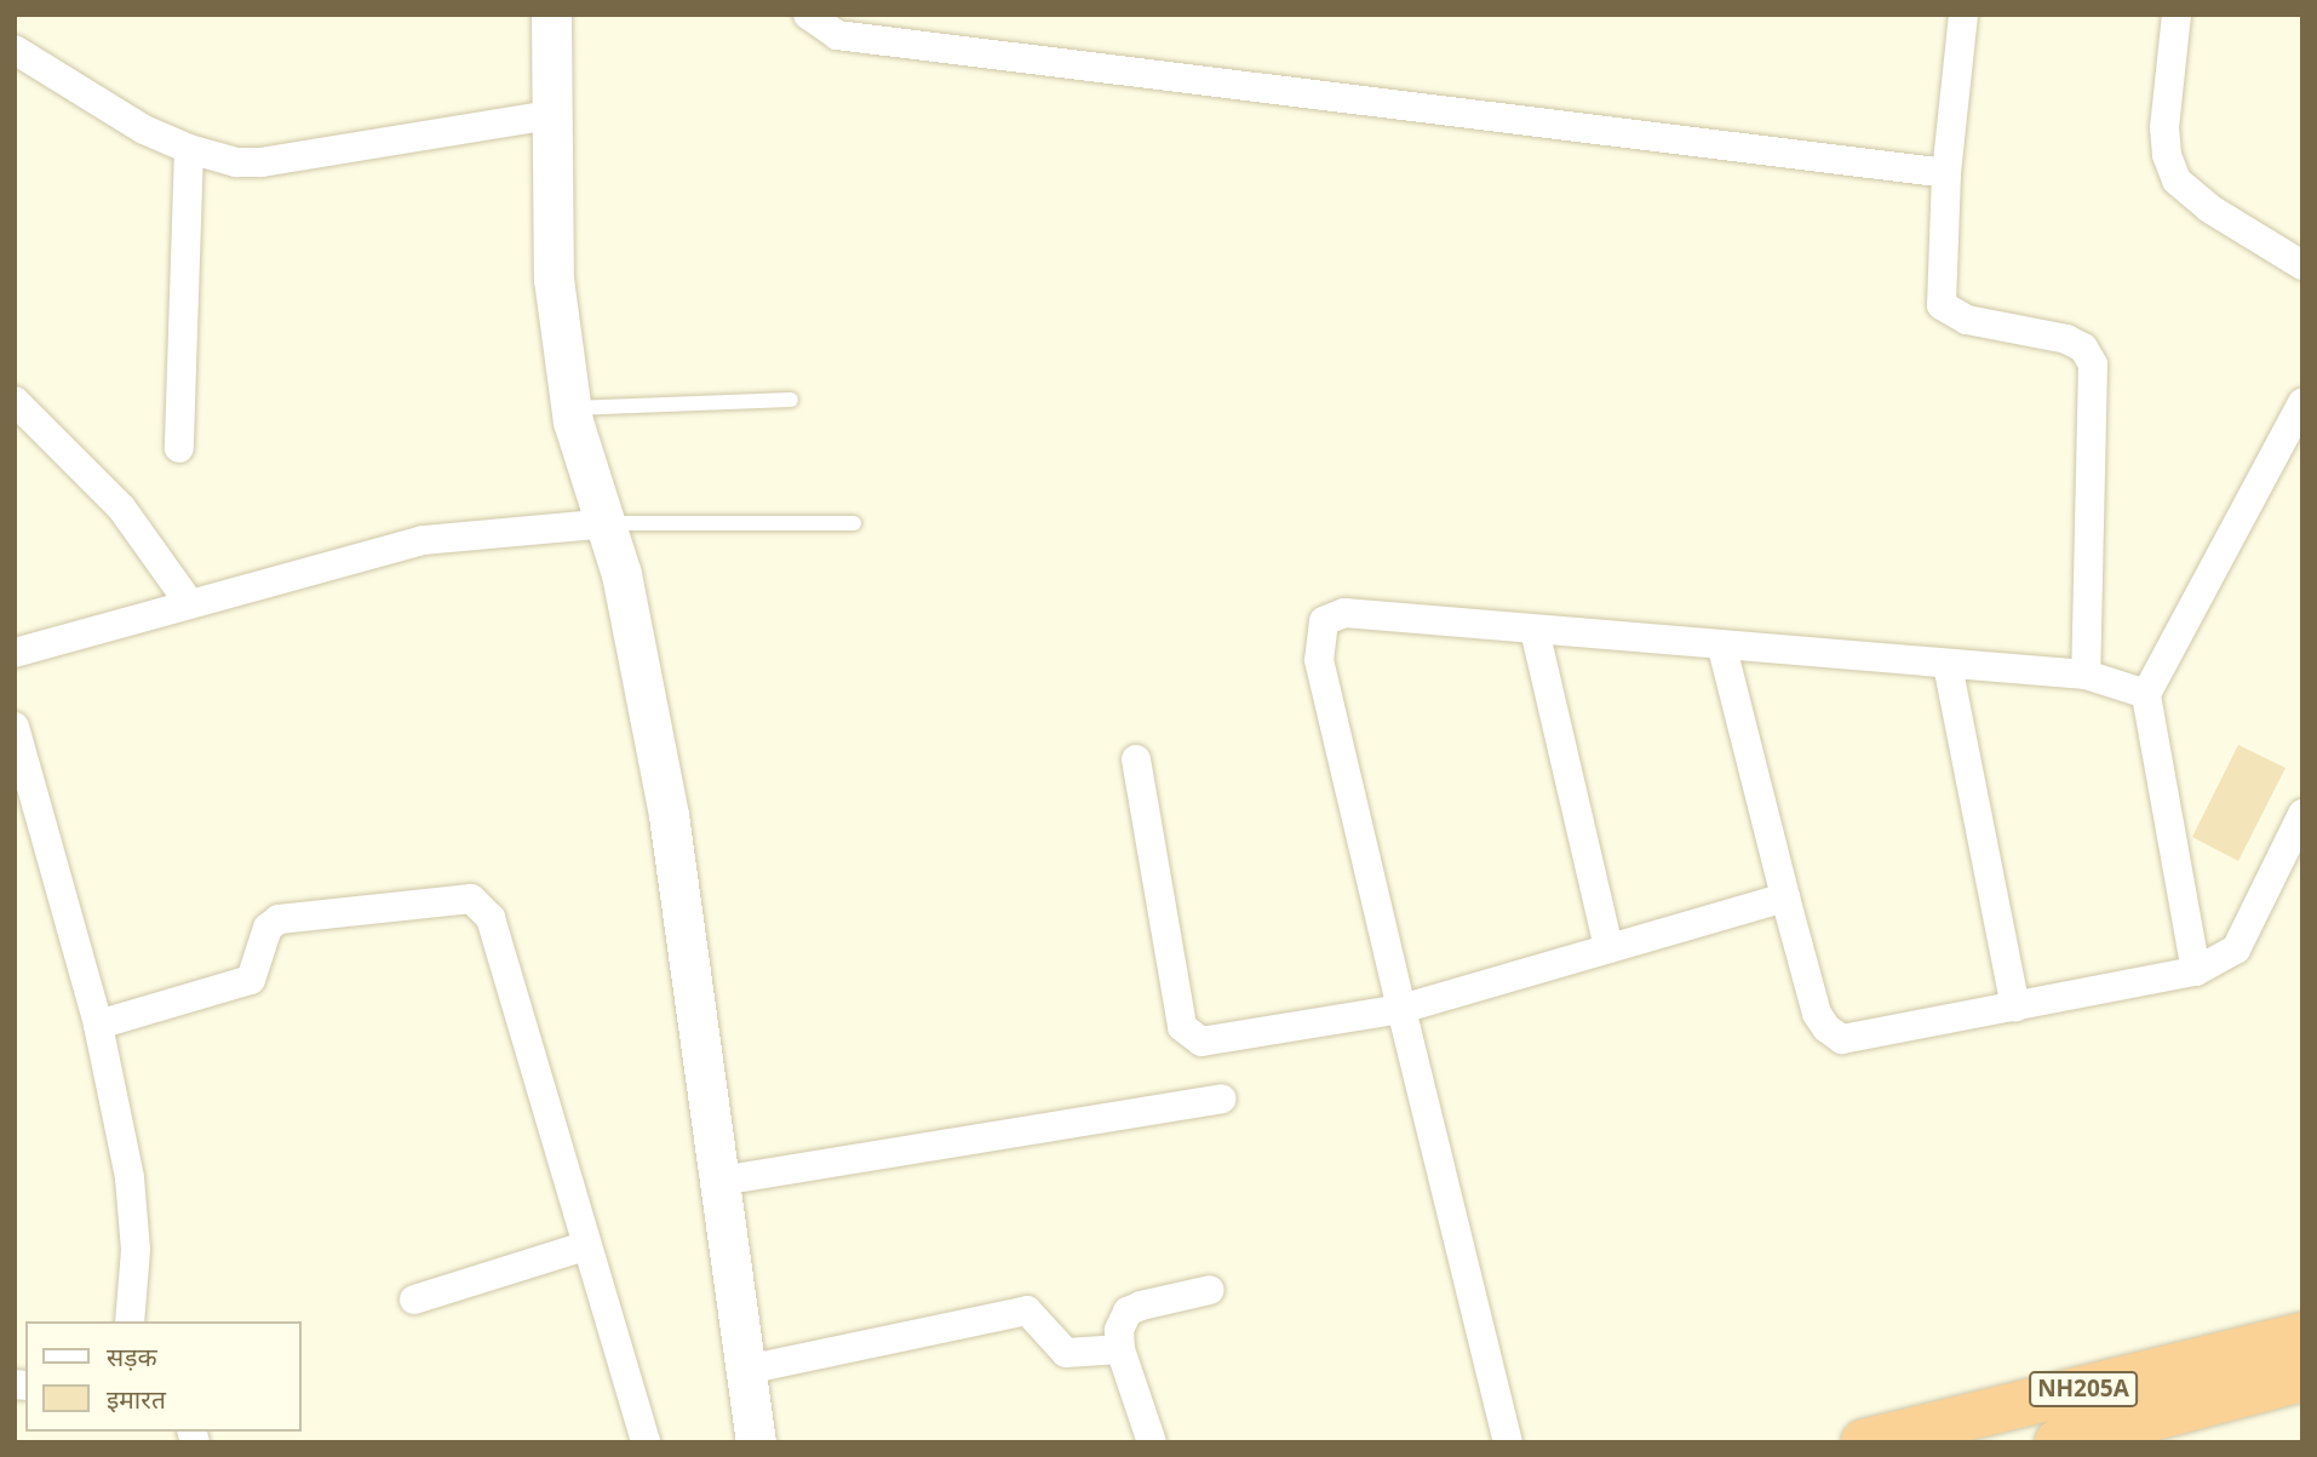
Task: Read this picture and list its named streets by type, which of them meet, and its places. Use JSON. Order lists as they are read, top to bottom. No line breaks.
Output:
{"streets":{"highway":["NH205A"]},"legend":["सड़क","इमारत"]}
